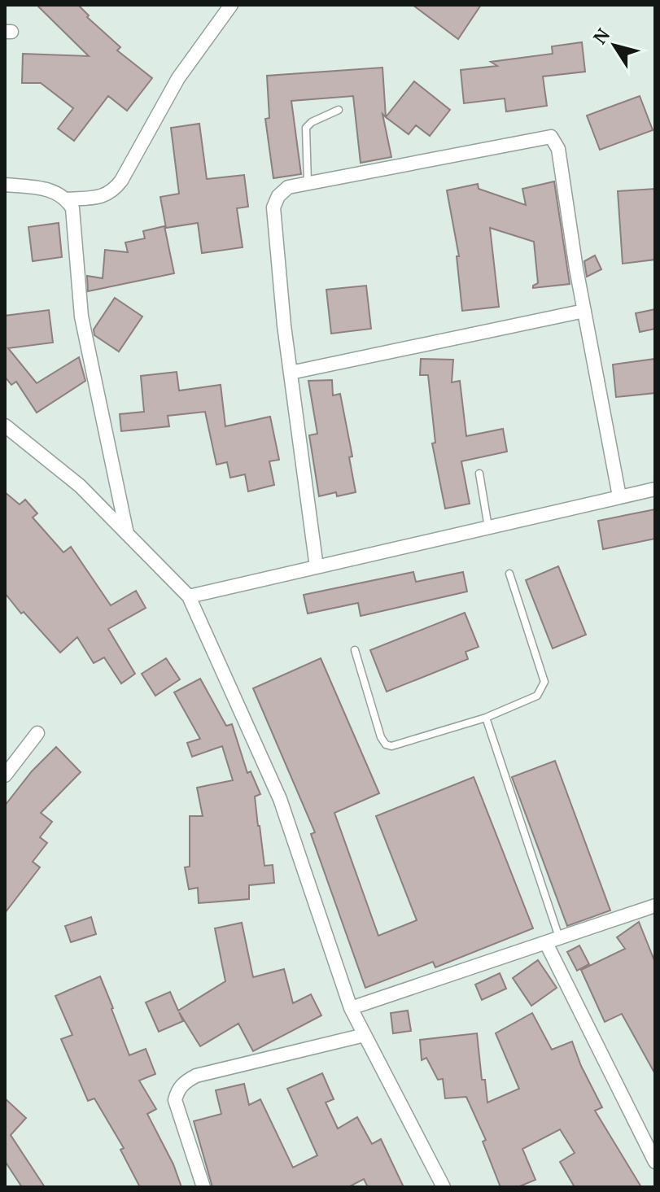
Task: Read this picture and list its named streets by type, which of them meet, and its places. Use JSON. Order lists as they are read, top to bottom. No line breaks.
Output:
{"north":"top left"}
